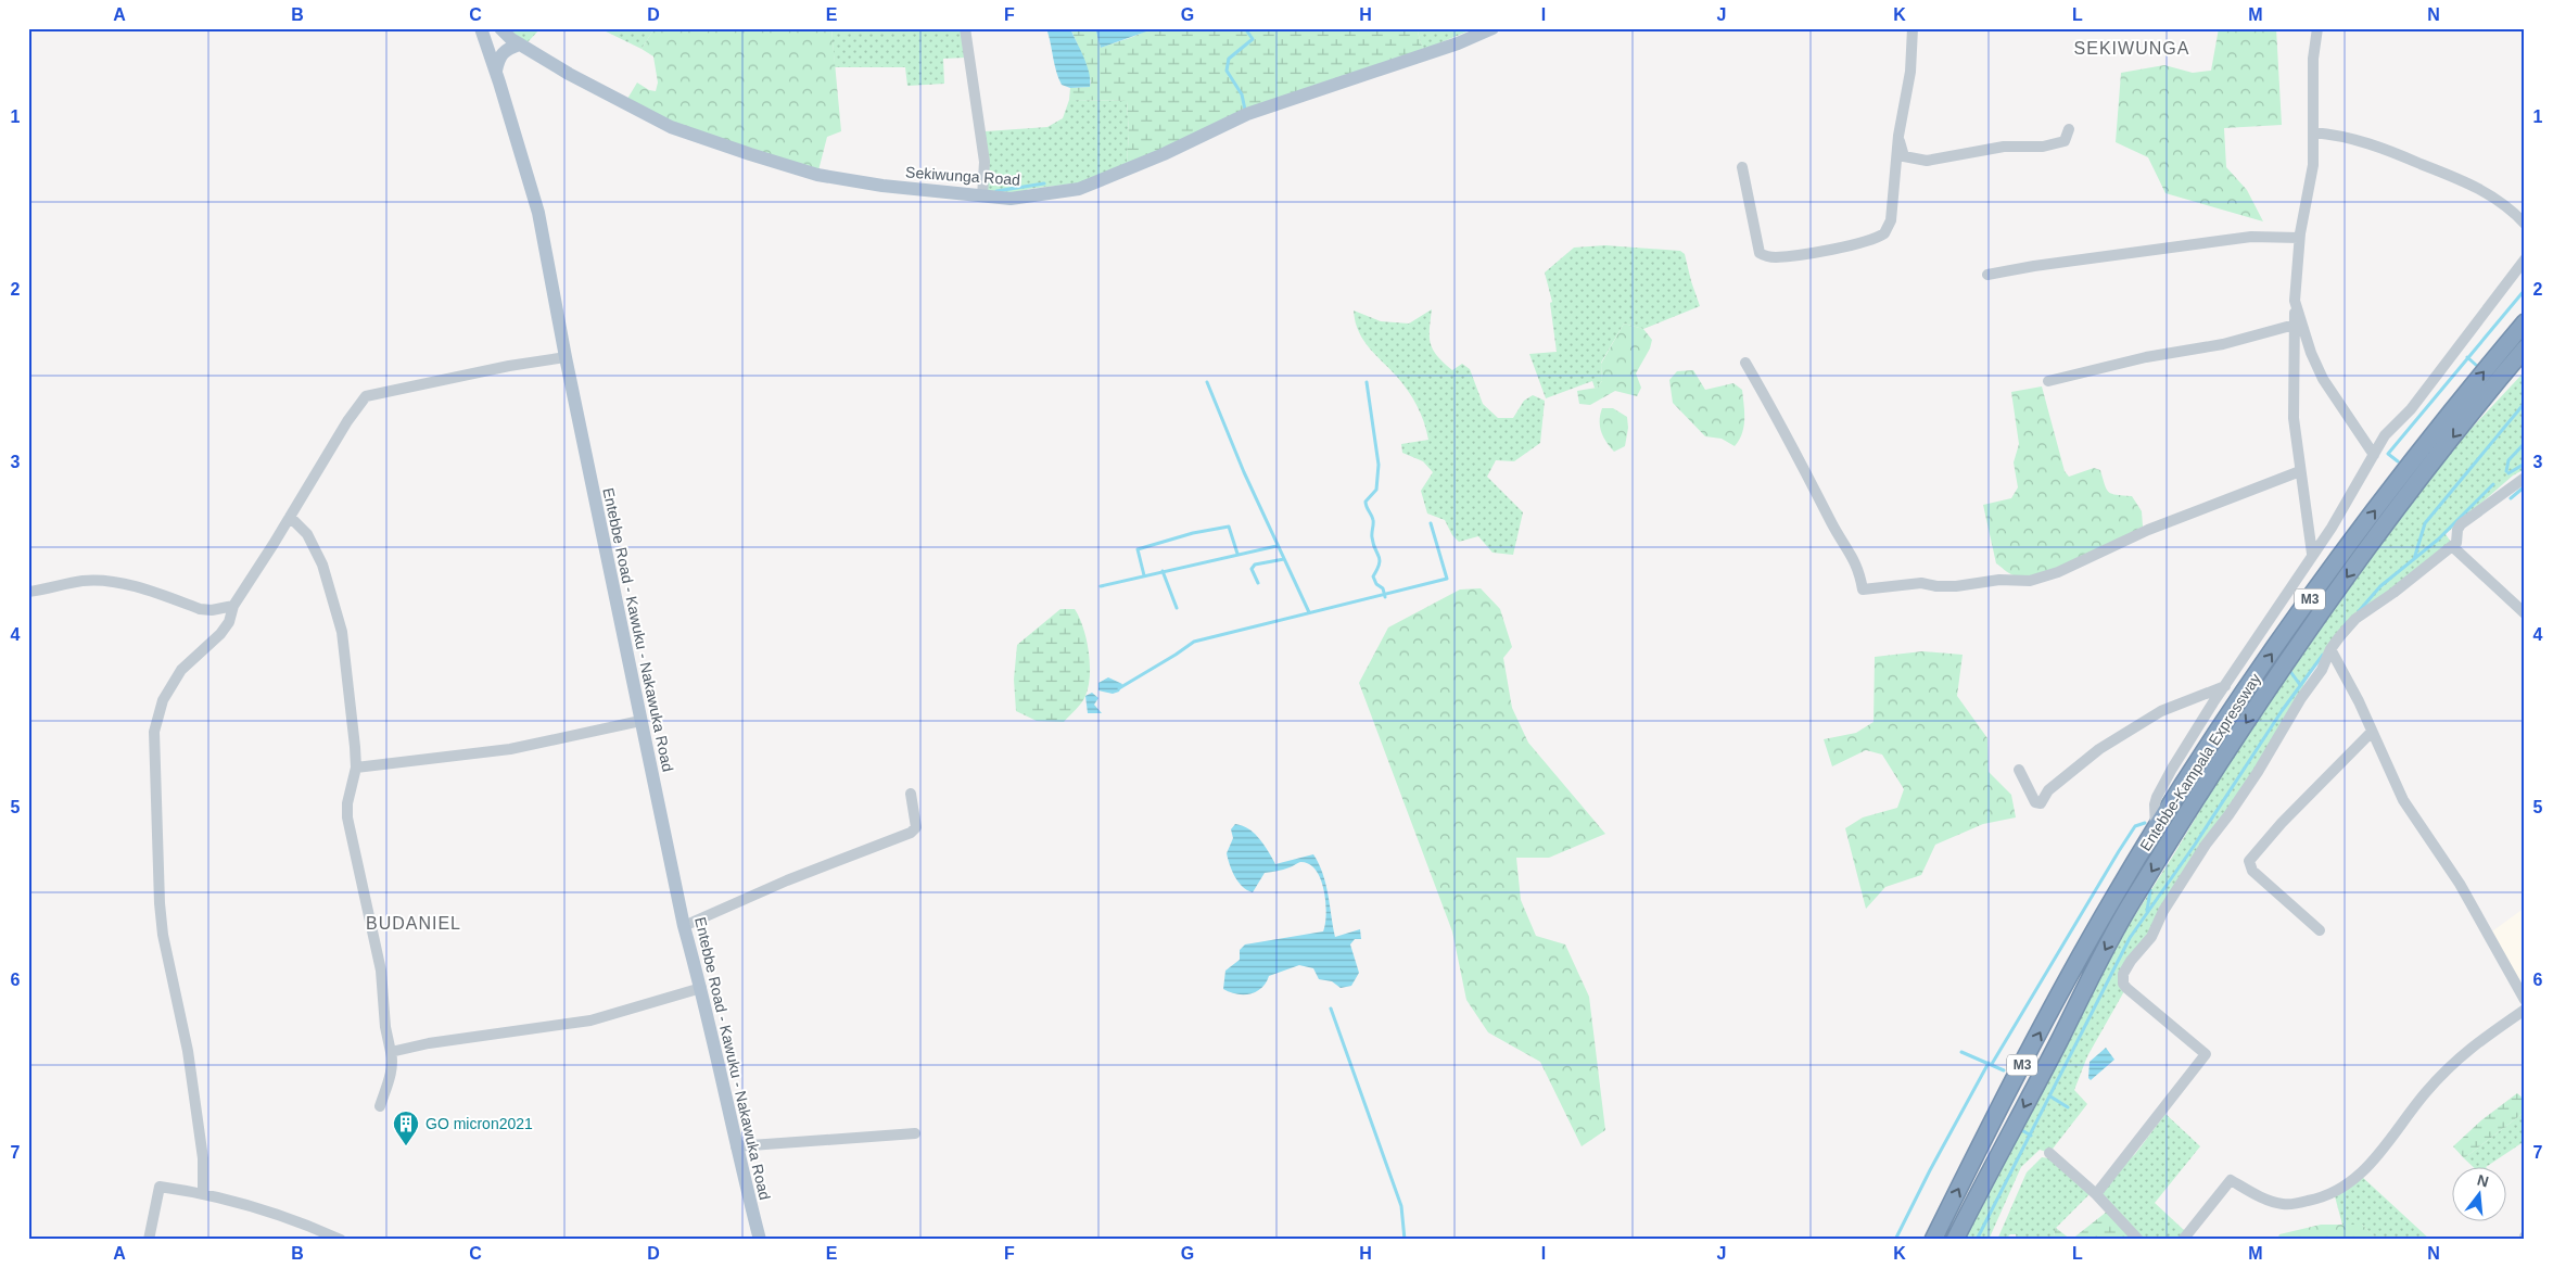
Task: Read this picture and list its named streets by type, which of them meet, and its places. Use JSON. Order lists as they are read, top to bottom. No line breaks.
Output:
{"streets":{"highway":["M3","Entebbe-Kampala Expressway"],"main road":["Sekiwunga Road","Entebbe Road - Kawuku - Nakawuka Road"]},"districts":["SEKIWUNGA","BUDANIEL"],"places":{"building":["GO micron2021"]},"north":"top","grid":{"columns":["A","B","C","D","E","F","G","H","I","J","K","L","M","N"],"rows":["1","2","3","4","5","6","7"]}}
